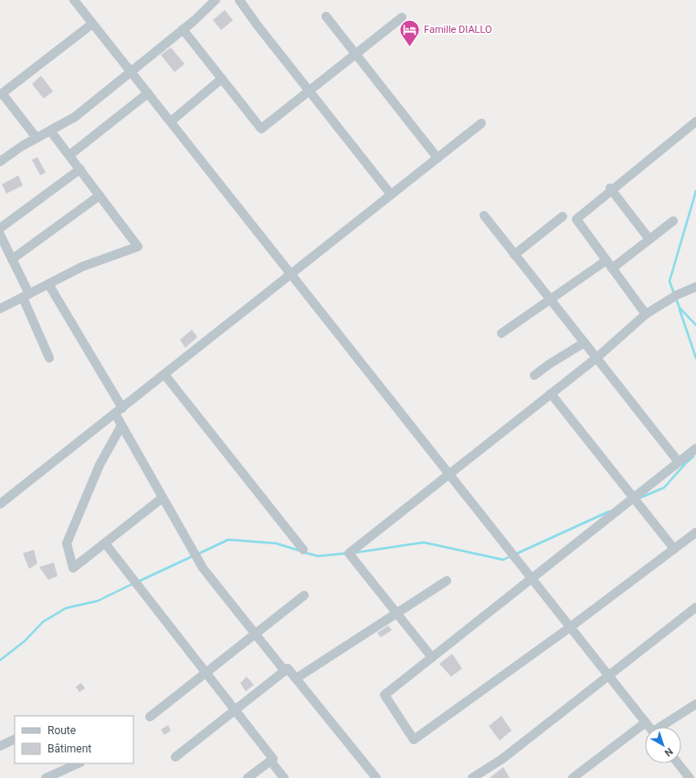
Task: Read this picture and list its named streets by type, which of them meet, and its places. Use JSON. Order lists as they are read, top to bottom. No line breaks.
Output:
{"places":{"hotel":["Famille DIALLO"]},"legend":["Route","Bâtiment"],"north":"bottom right"}
